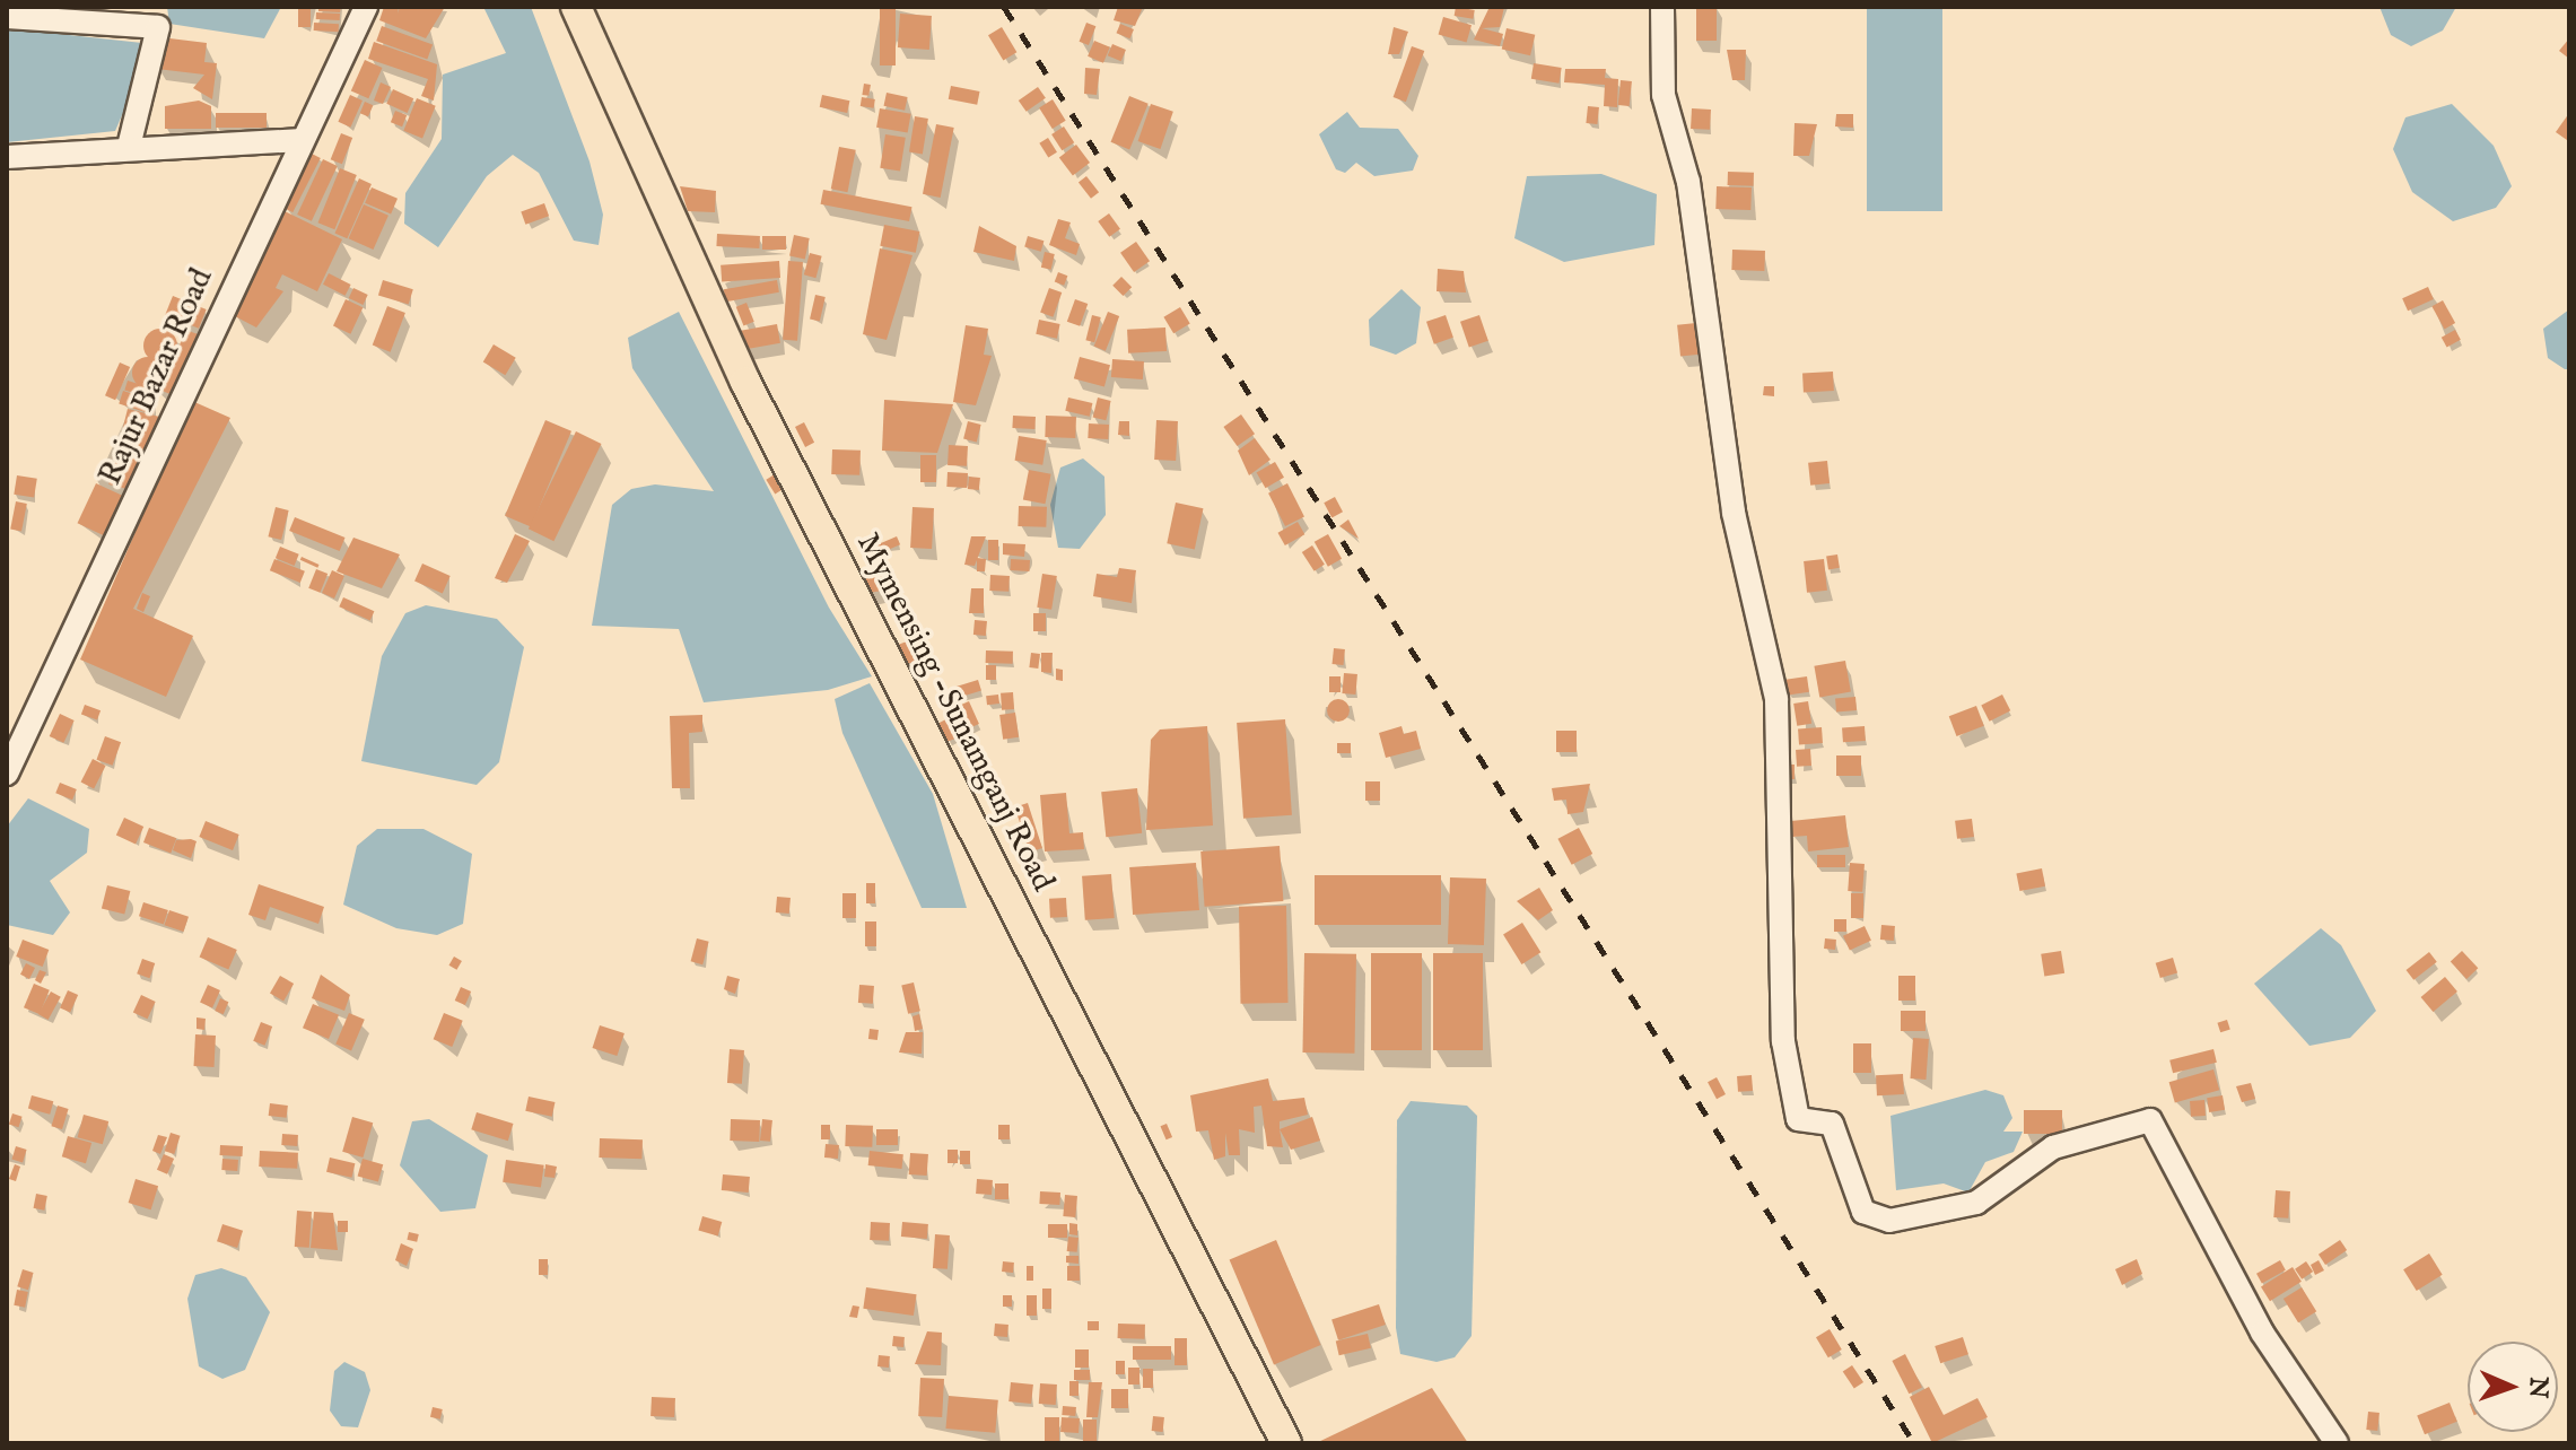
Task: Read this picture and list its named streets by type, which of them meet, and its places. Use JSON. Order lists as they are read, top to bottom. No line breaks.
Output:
{"streets":{"main road":["Mymensing -Sunamganj Road"],"street":["Rajur Bazar Road"]},"north":"right"}
